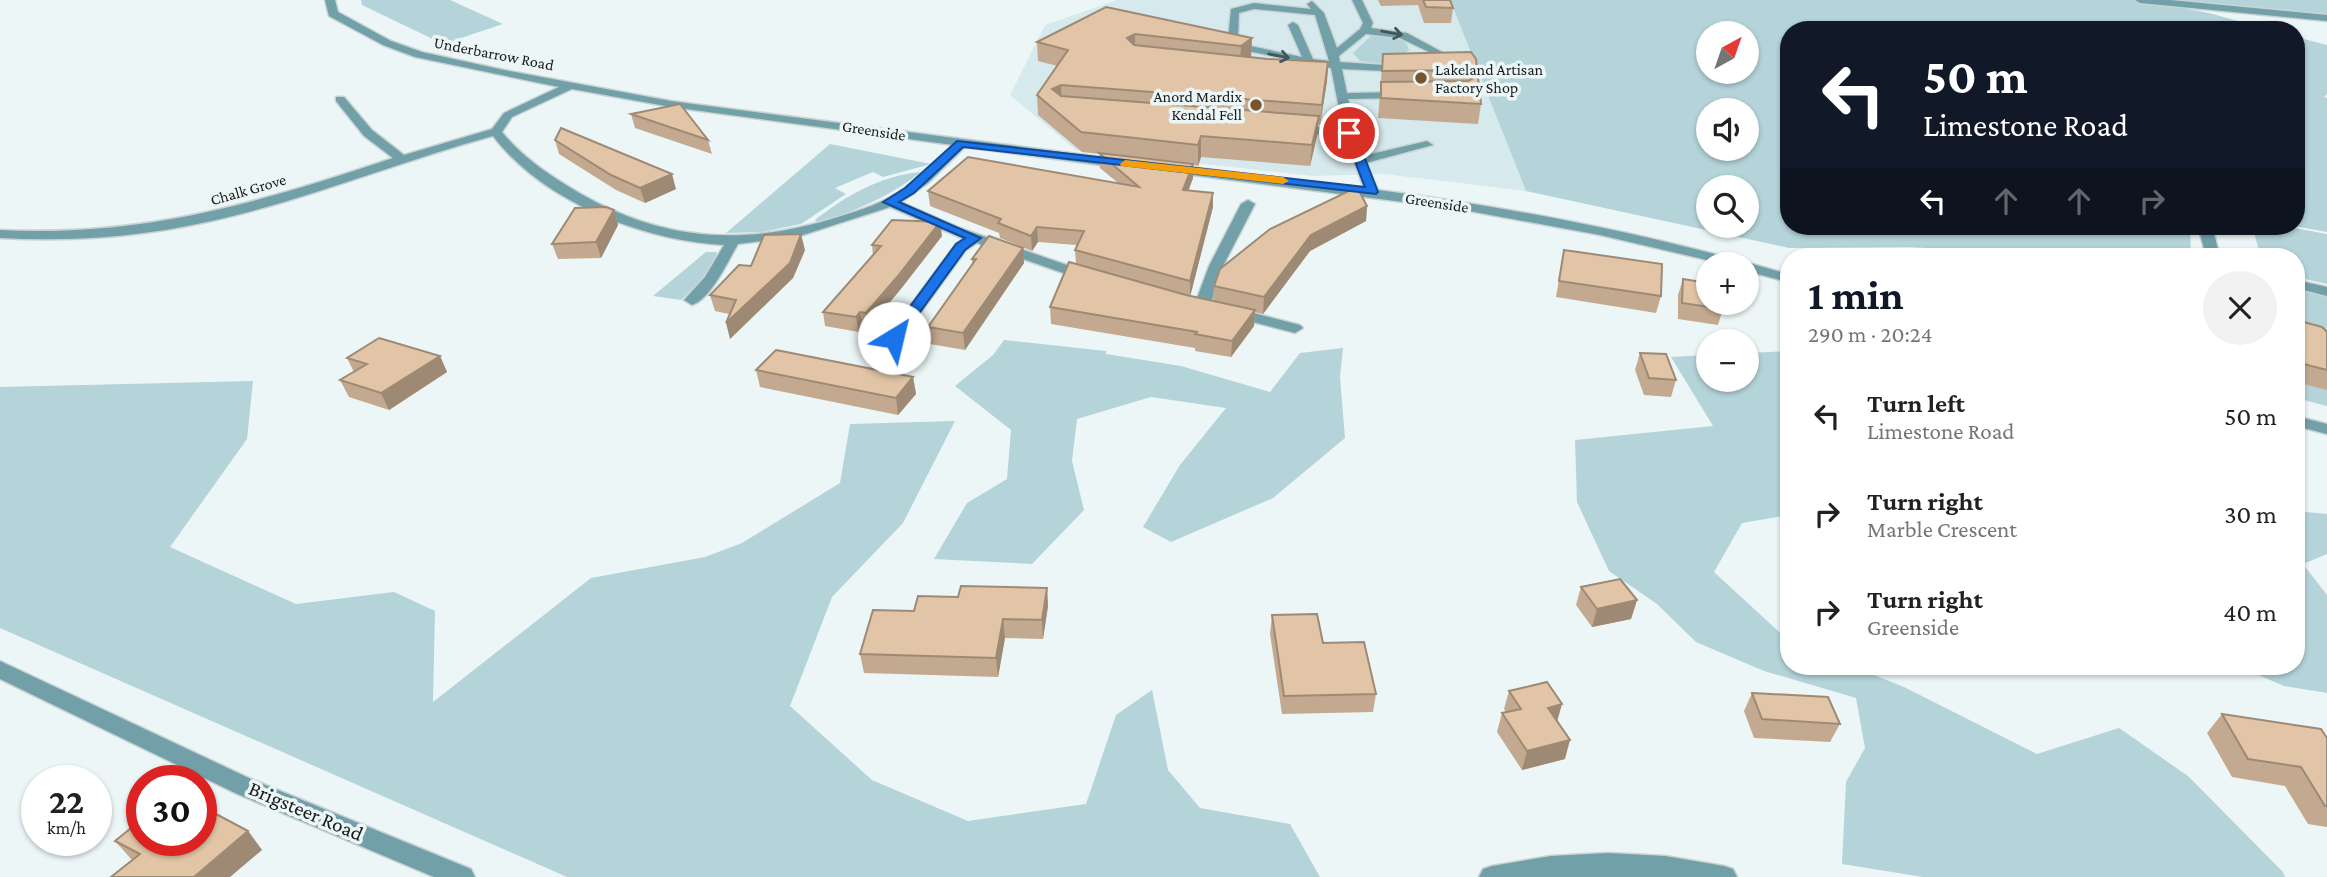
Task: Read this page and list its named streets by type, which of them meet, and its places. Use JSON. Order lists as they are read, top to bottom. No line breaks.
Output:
{"streets":{"street":["Underbarrow Road","Greenside","Chalk Grove","Brigsteer Road"]},"crossings":[["Underbarrow Road","Greenside"]],"places":["Lakeland Artisan Factory Shop","Anord Mardix Kendal Fell"],"north":"top right","page":{"map_buttons":["+","−"],"turn":["50 m","Limestone Road"],"heading":["1 min","290 m · 20:24"],"list":[{"name":"Turn left","note":"Limestone Road","value":"50 m"},{"name":"Turn right","note":"Marble Crescent","value":"30 m"},{"name":"Turn right","note":"Greenside","value":"40 m"}],"speed":"22 km/h","limit":"30"}}
